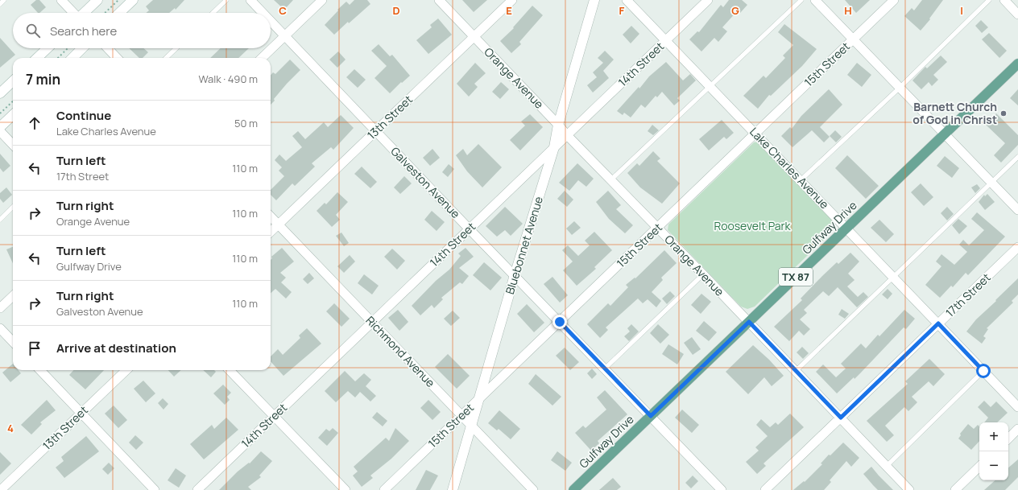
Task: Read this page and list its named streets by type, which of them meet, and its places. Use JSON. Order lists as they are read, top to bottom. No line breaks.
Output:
{"streets":{"main road":["Gulfway Drive","TX 87"],"street":["14th Street","15th Street","Orange Avenue","13th Street","Lake Charles Avenue","Galveston Avenue","Bluebonnet Avenue","17th Street","Richmond Avenue"]},"crossings":[["14th Street","Orange Avenue"],["14th Street","Lake Charles Avenue"],["14th Street","Galveston Avenue"],["14th Street","Bluebonnet Avenue"],["14th Street","Richmond Avenue"],["15th Street","Orange Avenue"],["15th Street","Lake Charles Avenue"],["15th Street","Galveston Avenue"],["15th Street","Bluebonnet Avenue"],["15th Street","Richmond Avenue"],["Orange Avenue","13th Street"],["Orange Avenue","Gulfway Drive"],["Orange Avenue","Bluebonnet Avenue"],["Orange Avenue","17th Street"],["13th Street","Galveston Avenue"],["13th Street","Richmond Avenue"],["Lake Charles Avenue","Gulfway Drive"],["Lake Charles Avenue","17th Street"],["Galveston Avenue","Gulfway Drive"],["Galveston Avenue","Bluebonnet Avenue"],["Bluebonnet Avenue","Richmond Avenue"]],"parks":["Roosevelt Park"],"places":["Barnett Church of God in Christ"],"page":{"search":"Search here","heading":["7 min","Walk · 490 m"],"list":[["Continue","Lake Charles Avenue","50 m"],["Turn left","17th Street","110 m"],["Turn right","Orange Avenue","110 m"],["Turn left","Gulfway Drive","110 m"],["Turn right","Galveston Avenue","110 m"],"Arrive at destination"],"map_buttons":["+","−"]},"grid":{"columns":["C","D","E","F","G","H","I"],"rows":["4"]}}
